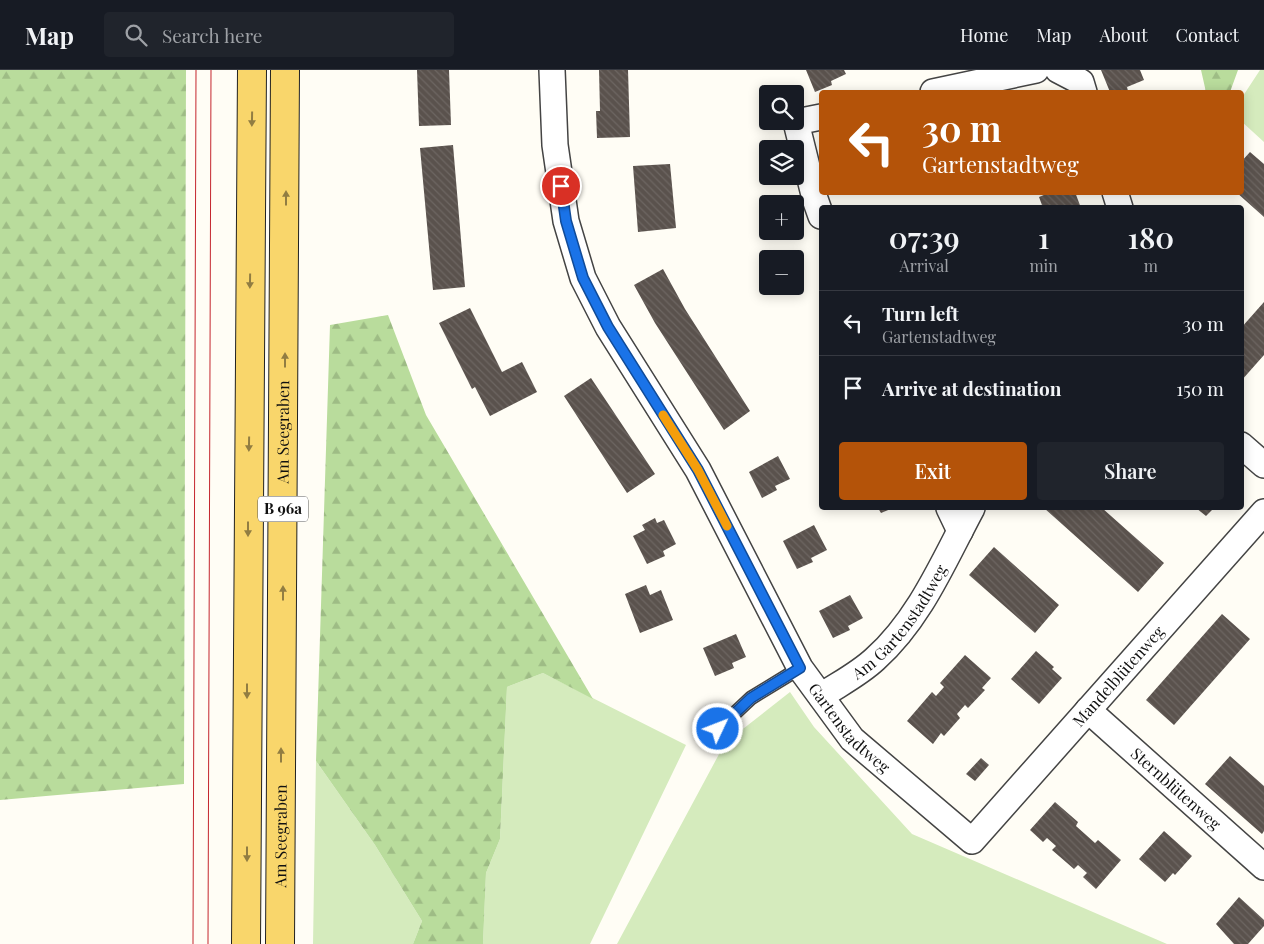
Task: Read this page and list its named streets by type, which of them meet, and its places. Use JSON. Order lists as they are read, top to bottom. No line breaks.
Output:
{"streets":{"main road":["Am Seegraben","B 96a"],"street":["Am Gartenstadtweg","Mandelblütenweg","Gartenstadtweg","Sternblütenweg"]},"crossings":[["Am Gartenstadtweg","Gartenstadtweg"],["Mandelblütenweg","Gartenstadtweg"],["Mandelblütenweg","Sternblütenweg"]],"page":{"header":"Map","search":"Search here","nav":["Home","Map","About","Contact"],"map_buttons":["+","−"],"turn":["30 m","Gartenstadtweg"],"eta":["07:39","Arrival","1","min","180","m"],"list":[{"name":"Turn left","note":"Gartenstadtweg","value":"30 m"},{"name":"Arrive at destination","value":"150 m"}],"buttons":["Exit","Share"]}}
